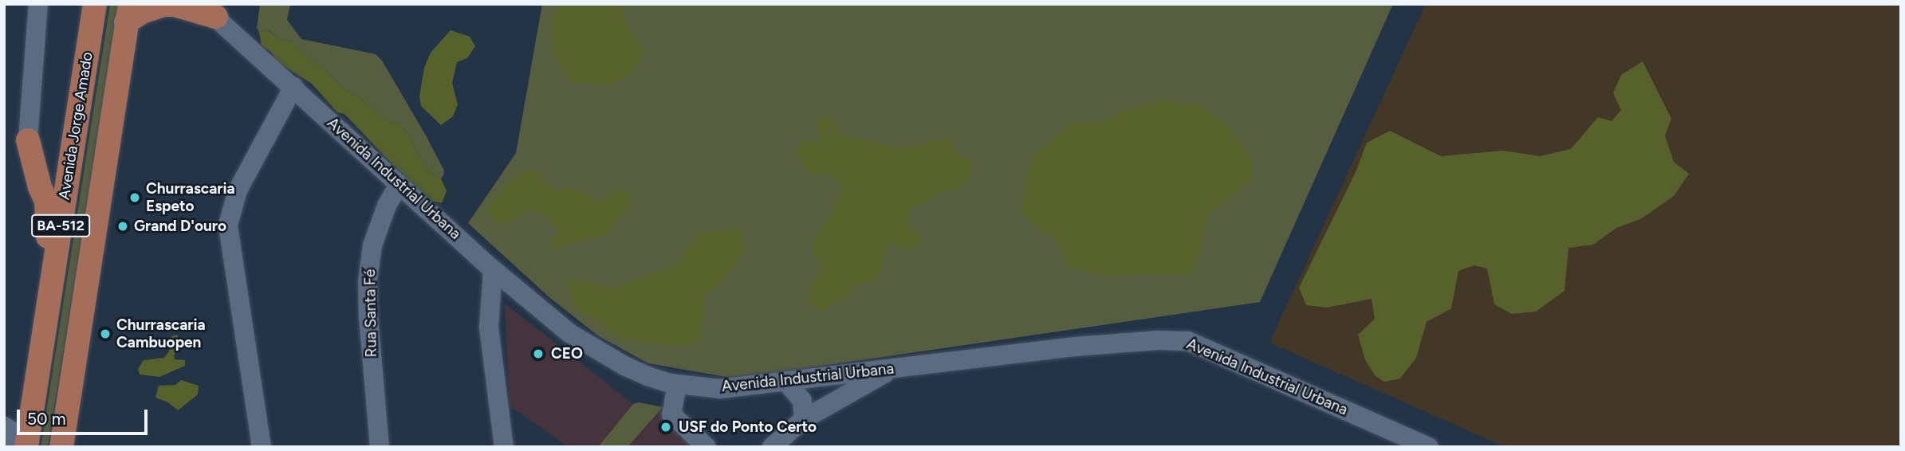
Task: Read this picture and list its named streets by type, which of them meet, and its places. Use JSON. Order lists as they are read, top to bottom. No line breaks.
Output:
{"streets":{"main road":["Avenida Jorge Amado","BA-512"],"street":["Avenida Industrial Urbana","Rua Santa Fé"]},"crossings":[["Avenida Industrial Urbana","Rua Santa Fé"]],"places":["Churrascaria Espeto","Grand D'ouro","Churrascaria Cambuopen","CEO","USF do Ponto Certo"],"scale_bar":"50 m"}
